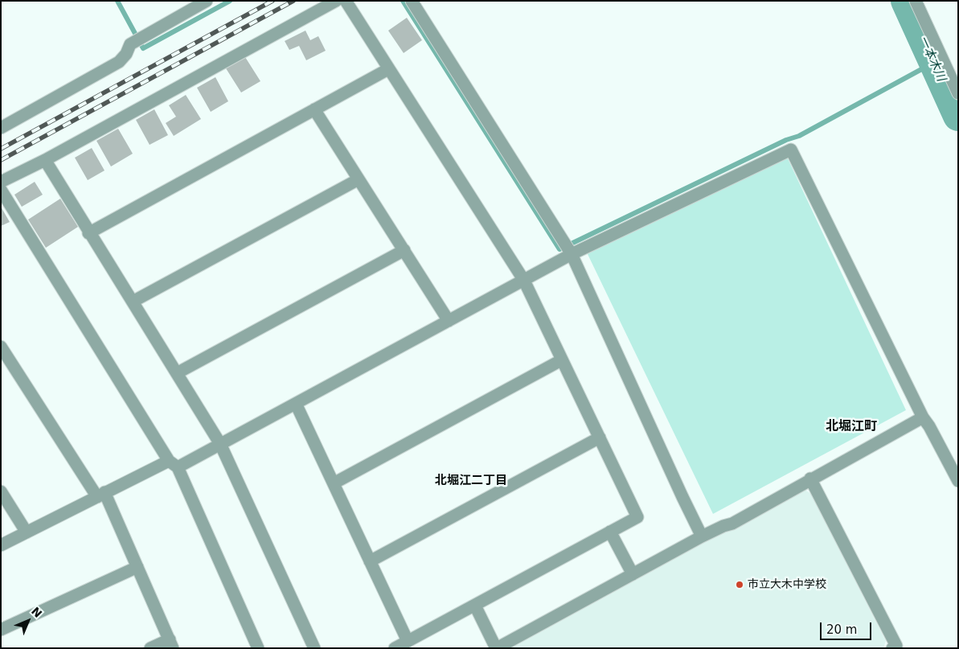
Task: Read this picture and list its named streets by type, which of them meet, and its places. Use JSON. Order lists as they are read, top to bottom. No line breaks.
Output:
{"districts":["北堀江町","北堀江二丁目"],"water":["一本木川"],"places":["市立大木中学校"],"scale_bar":"20 m","north":"top right"}
